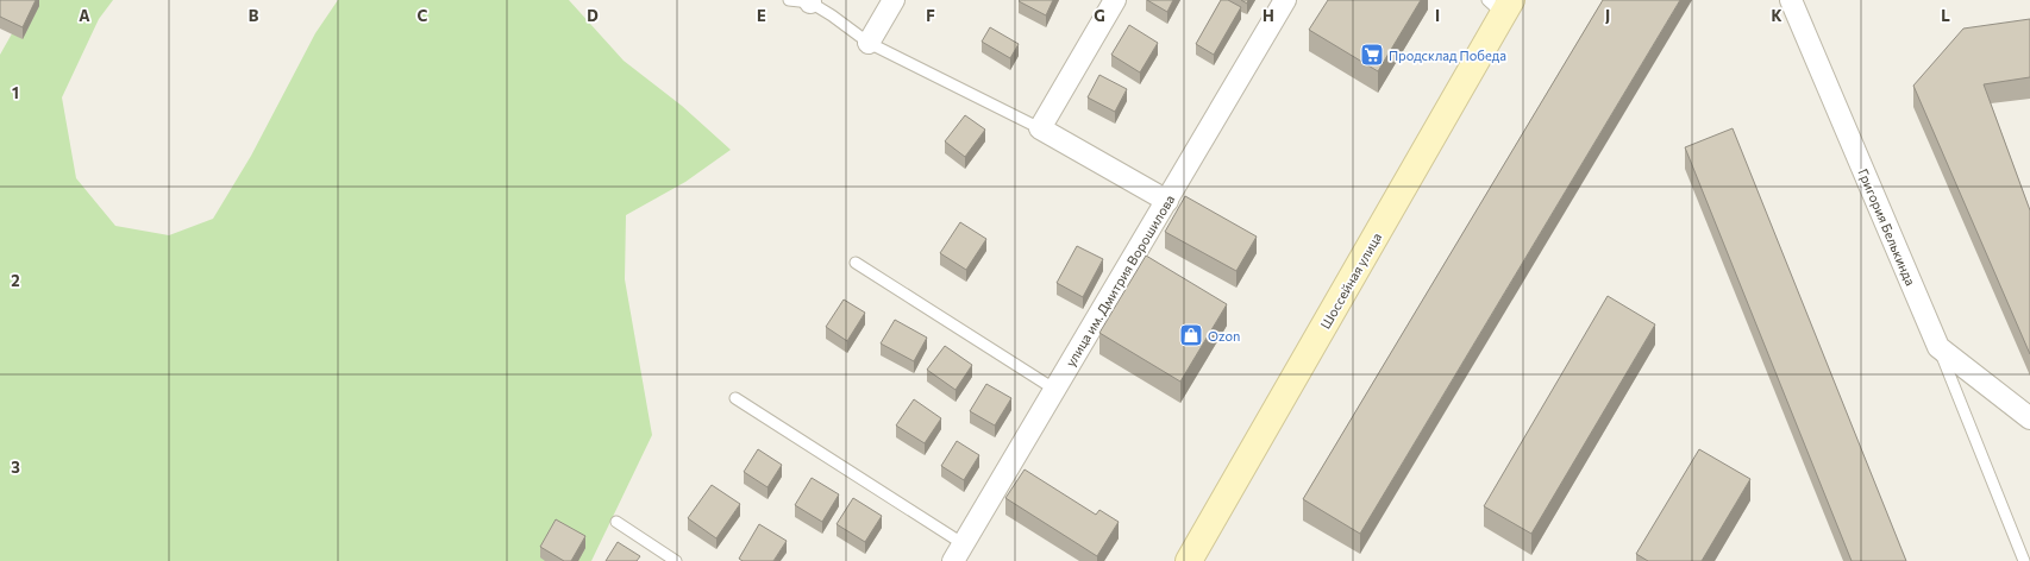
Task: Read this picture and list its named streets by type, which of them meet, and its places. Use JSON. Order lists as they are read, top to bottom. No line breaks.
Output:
{"streets":{"street":["Григория Белькинда","улица им. Дмитрия Ворошилова","Шоссейная улица"]},"places":{"supermarket":["Продсклад Победа"],"shop":["Ozon"]},"grid":{"columns":["A","B","C","D","E","F","G","H","I","J","K","L"],"rows":["1","2","3"]}}
